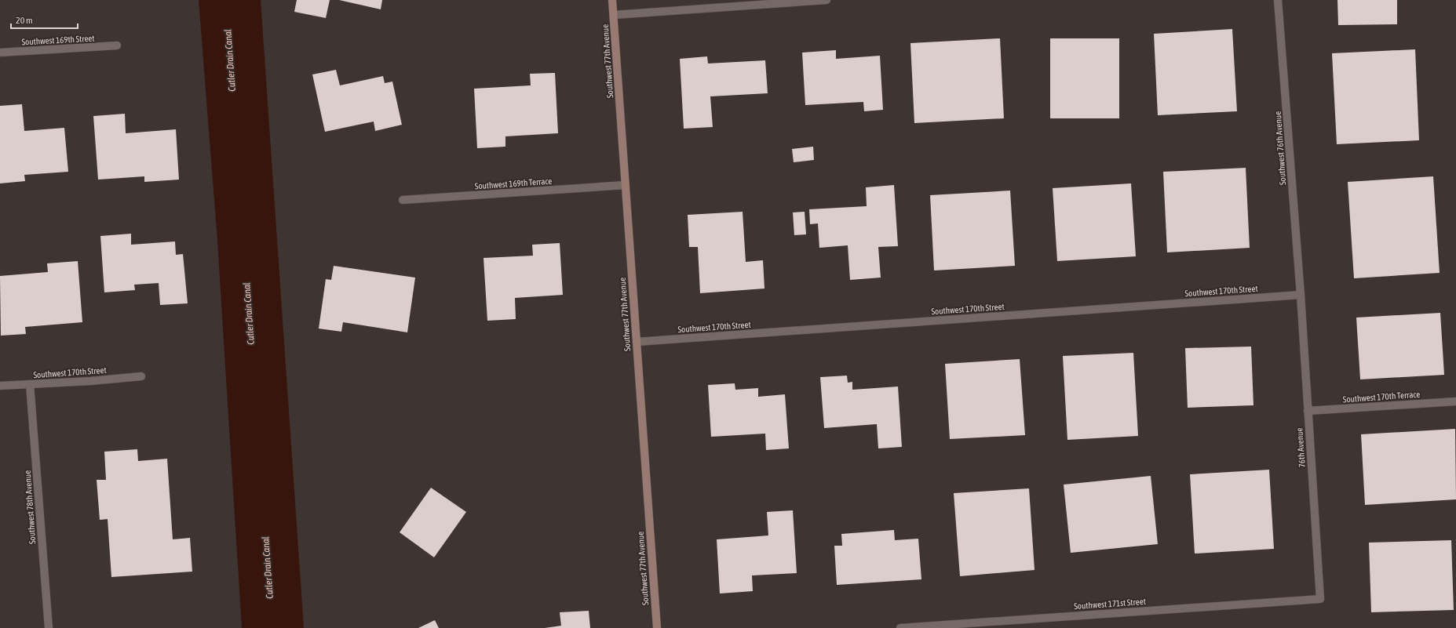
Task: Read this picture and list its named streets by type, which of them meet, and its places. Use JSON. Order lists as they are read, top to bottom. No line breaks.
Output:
{"streets":{"street":["Southwest 169th Street","Southwest 77th Avenue","Southwest 76th Avenue","Southwest 169th Terrace","Southwest 170th Street","Southwest 170th Terrace","76th Avenue","Southwest 78th Avenue","Southwest 171st Street"]},"crossings":[["Southwest 77th Avenue","Southwest 169th Terrace"],["Southwest 77th Avenue","Southwest 170th Street"],["Southwest 76th Avenue","Southwest 170th Street"],["Southwest 76th Avenue","76th Avenue"],["Southwest 170th Street","76th Avenue"],["Southwest 170th Street","Southwest 78th Avenue"],["Southwest 170th Terrace","76th Avenue"],["76th Avenue","Southwest 171st Street"]],"water":["Cutler Drain Canal"],"scale_bar":"20 m"}
